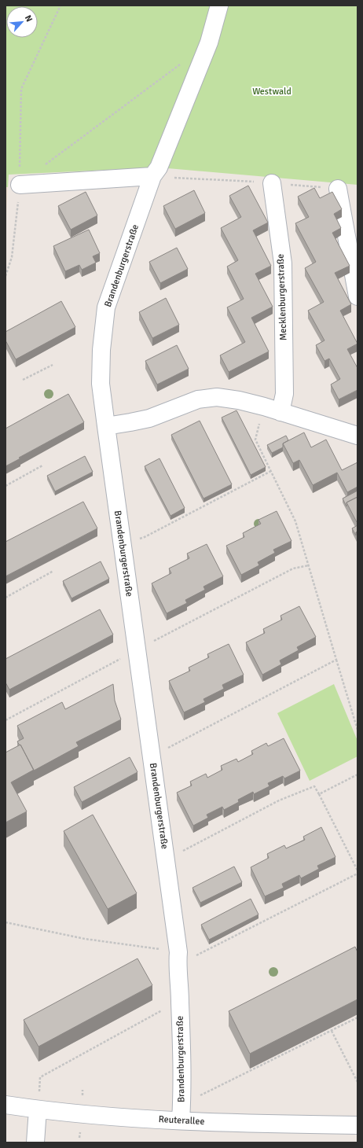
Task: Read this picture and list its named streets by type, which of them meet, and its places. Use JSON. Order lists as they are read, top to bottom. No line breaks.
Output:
{"streets":{"street":["Brandenburgerstraße","Mecklenburgerstraße","Reuterallee"]},"crossings":[["Brandenburgerstraße","Reuterallee"]],"parks":["Westwald"],"north":"top right"}
